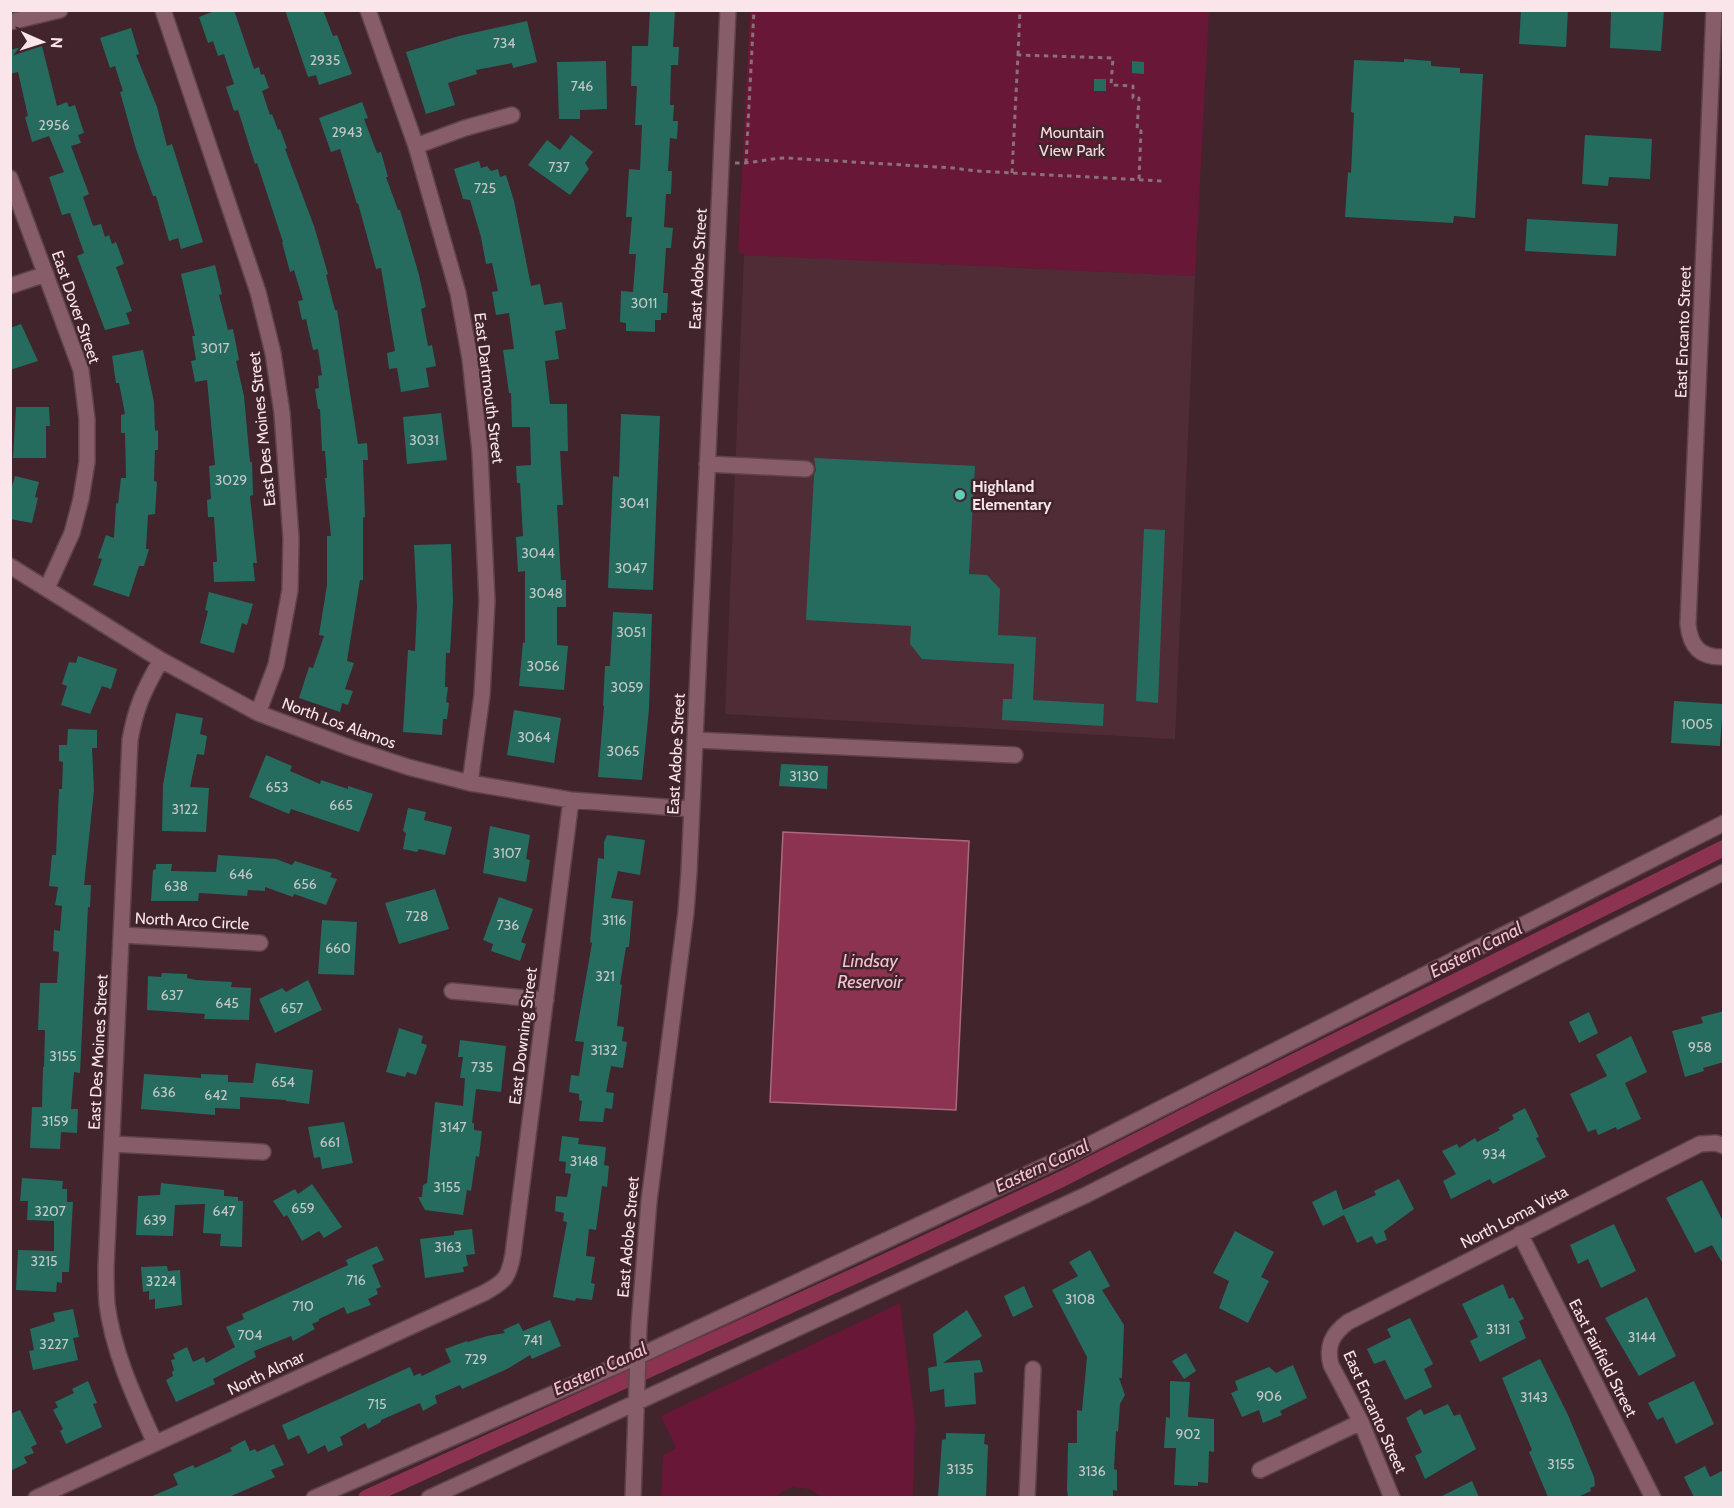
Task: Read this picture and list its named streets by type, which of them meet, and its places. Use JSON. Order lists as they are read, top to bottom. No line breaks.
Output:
{"streets":{"street":["East Adobe Street","East Dover Street","East Encanto Street","East Dartmouth Street","East Des Moines Street","North Los Alamos","North Arco Circle","East Downing Street","North Loma Vista","East Fairfield Street","North Almar"]},"crossings":[["East Adobe Street","North Los Alamos"],["East Dover Street","North Los Alamos"],["East Encanto Street","North Loma Vista"],["East Dartmouth Street","North Los Alamos"],["East Des Moines Street","North Los Alamos"],["East Des Moines Street","North Arco Circle"],["East Des Moines Street","North Almar"],["North Los Alamos","East Downing Street"],["East Downing Street","North Almar"],["North Loma Vista","East Fairfield Street"]],"water":["Eastern Canal","Lindsay Reservoir"],"parks":["Mountain View Park"],"places":["Highland Elementary"],"house_numbers":["734","2935","746","2956","2943","737","725","3011","3017","3031","3029","3041","3044","3047","3048","3051","3056","3059","1005","3064","3065","3130","653","665","3122","3107","646","656","638","728","3116","736","660","321","637","645","657","958","3132","3155","735","654","636","642","3159","3147","661","934","3148","3155","659","3207","647","639","3163","3215","716","3224","3108","710","3131","704","3144","741","3227","729","906","3143","715","902","3155","3135","3136"],"north":"right"}
